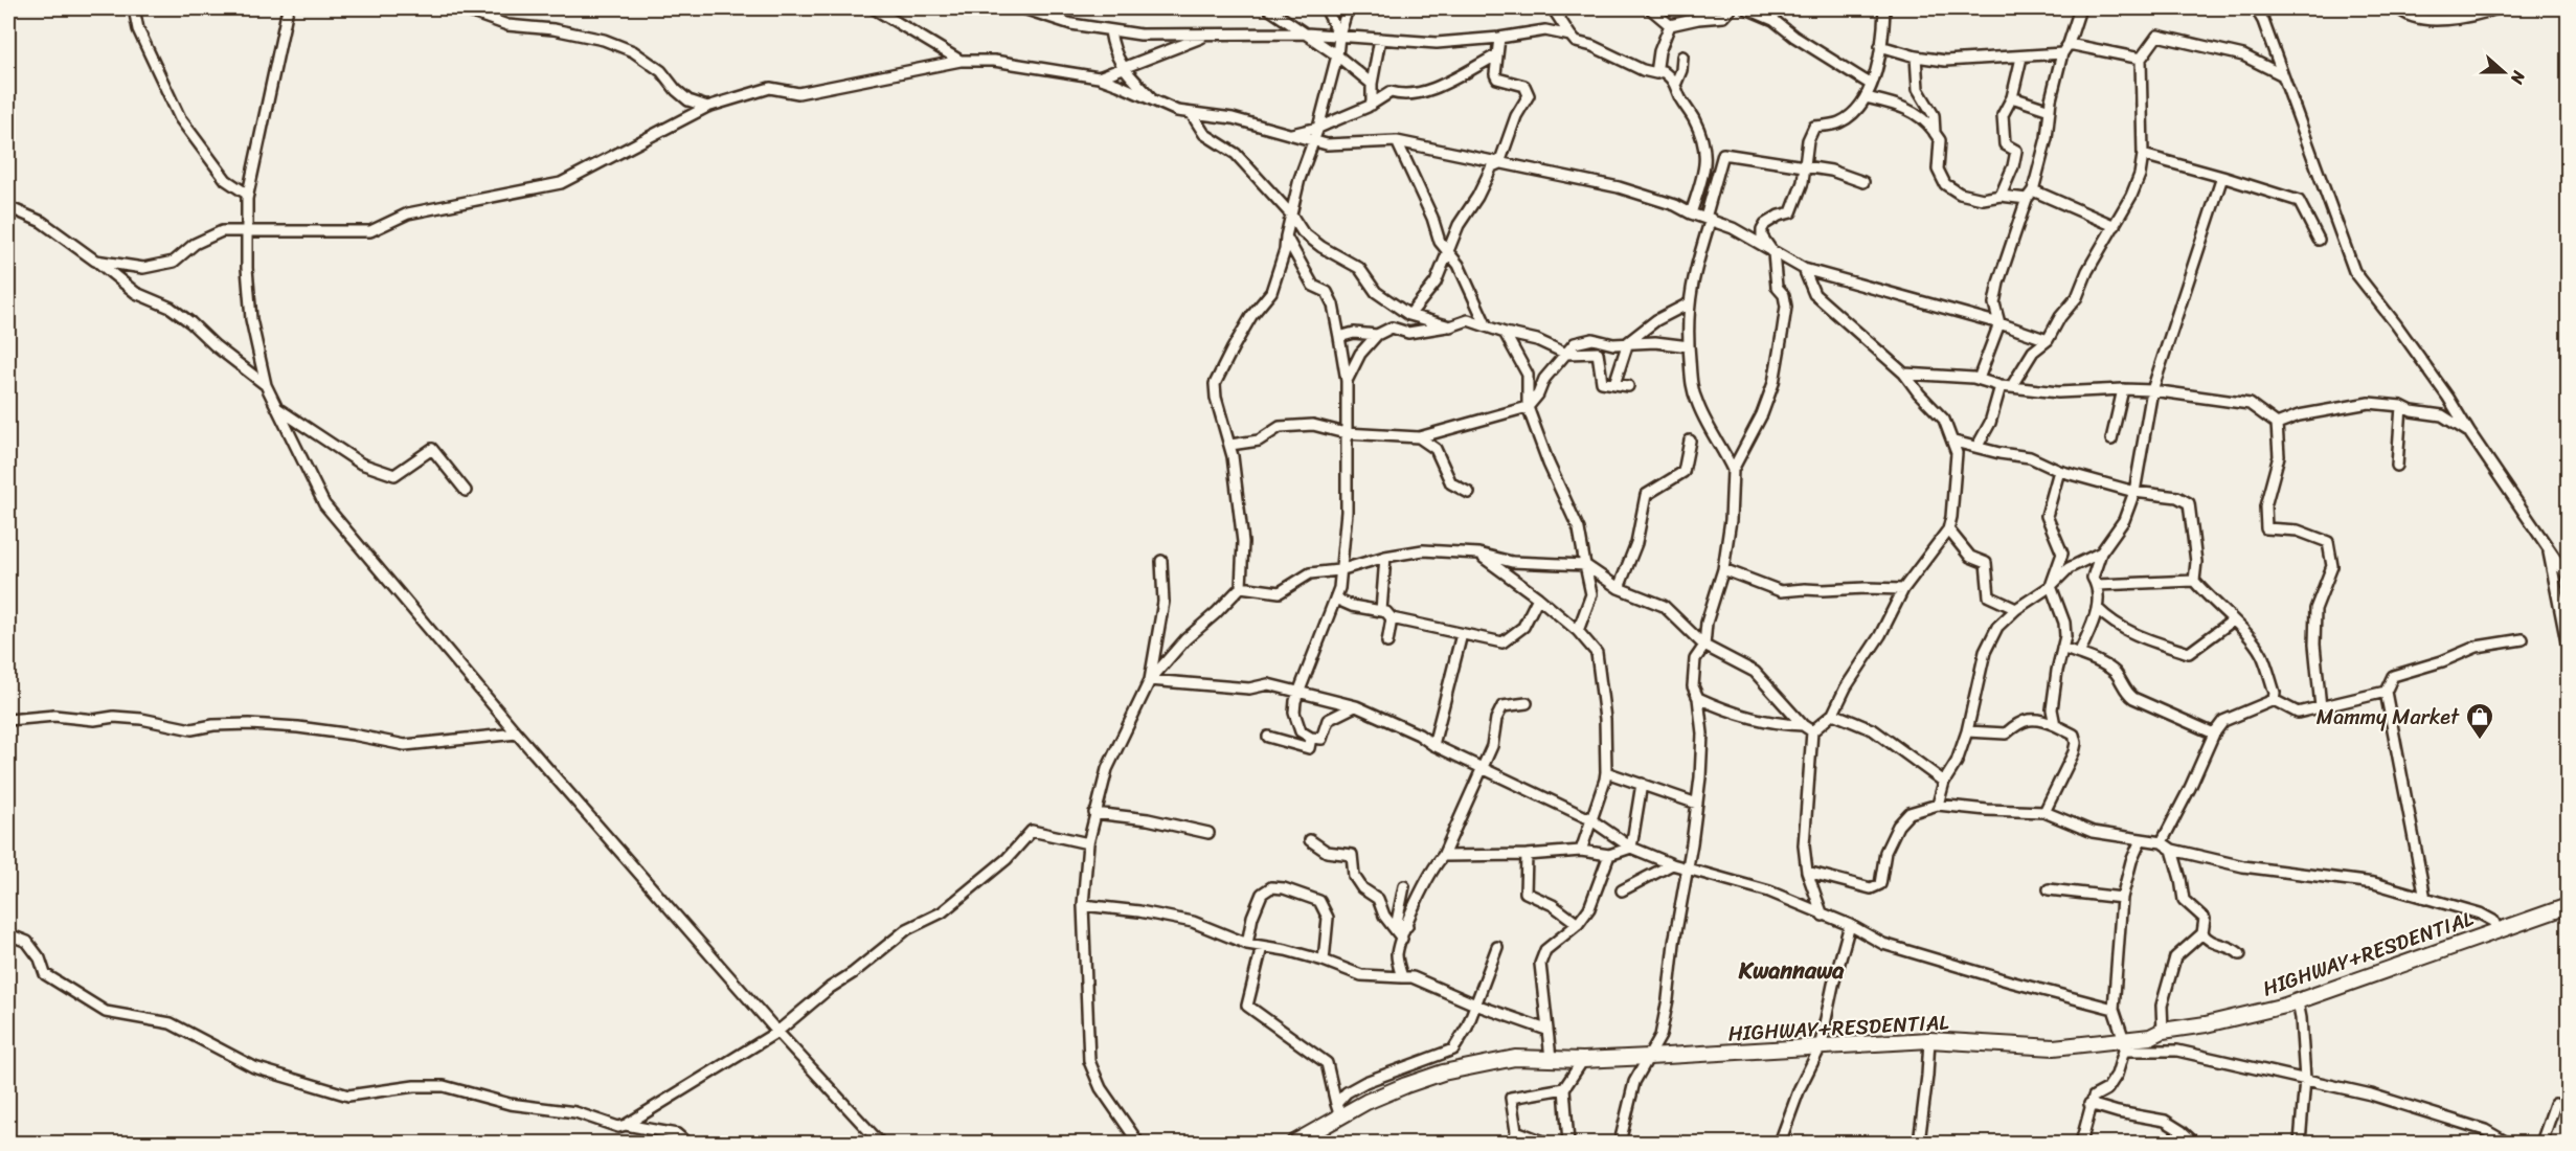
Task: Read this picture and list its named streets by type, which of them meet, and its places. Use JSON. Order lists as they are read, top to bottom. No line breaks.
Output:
{"streets":{"highway":["HIGHWAY+RESDENTIAL"]},"districts":["Kwannawa"],"places":{"shop":["Mammy Market"]},"north":"right"}
